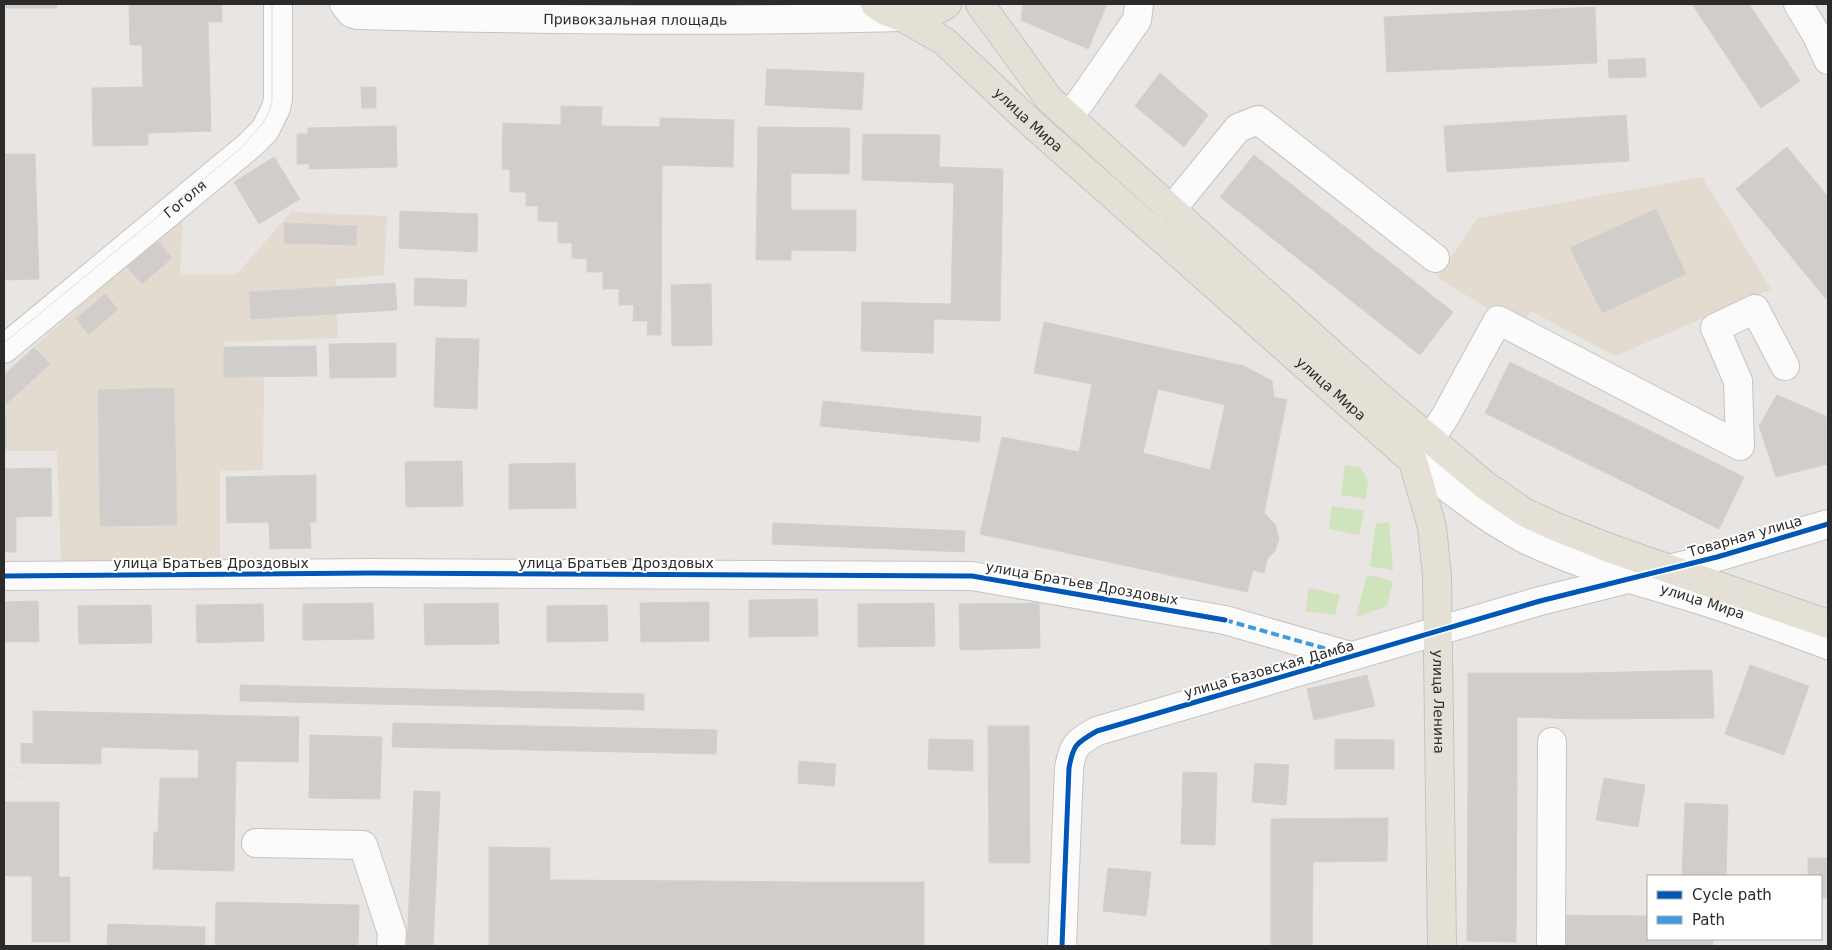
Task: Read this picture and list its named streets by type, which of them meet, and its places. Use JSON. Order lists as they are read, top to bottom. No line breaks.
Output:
{"streets":{"main road":["улица Мира","улица Ленина"],"street":["Привокзальная площадь","Гоголя","Товарная улица","улица Братьев Дроздовых","улица Базовская Дамба"]},"crossings":[["Привокзальная площадь","улица Мира"],["улица Мира","Товарная улица"],["улица Мира","улица Базовская Дамба"],["улица Мира","улица Ленина"],["Товарная улица","улица Базовская Дамба"],["улица Братьев Дроздовых","улица Базовская Дамба"],["улица Базовская Дамба","улица Ленина"]],"legend":["Cycle path","Path"]}
